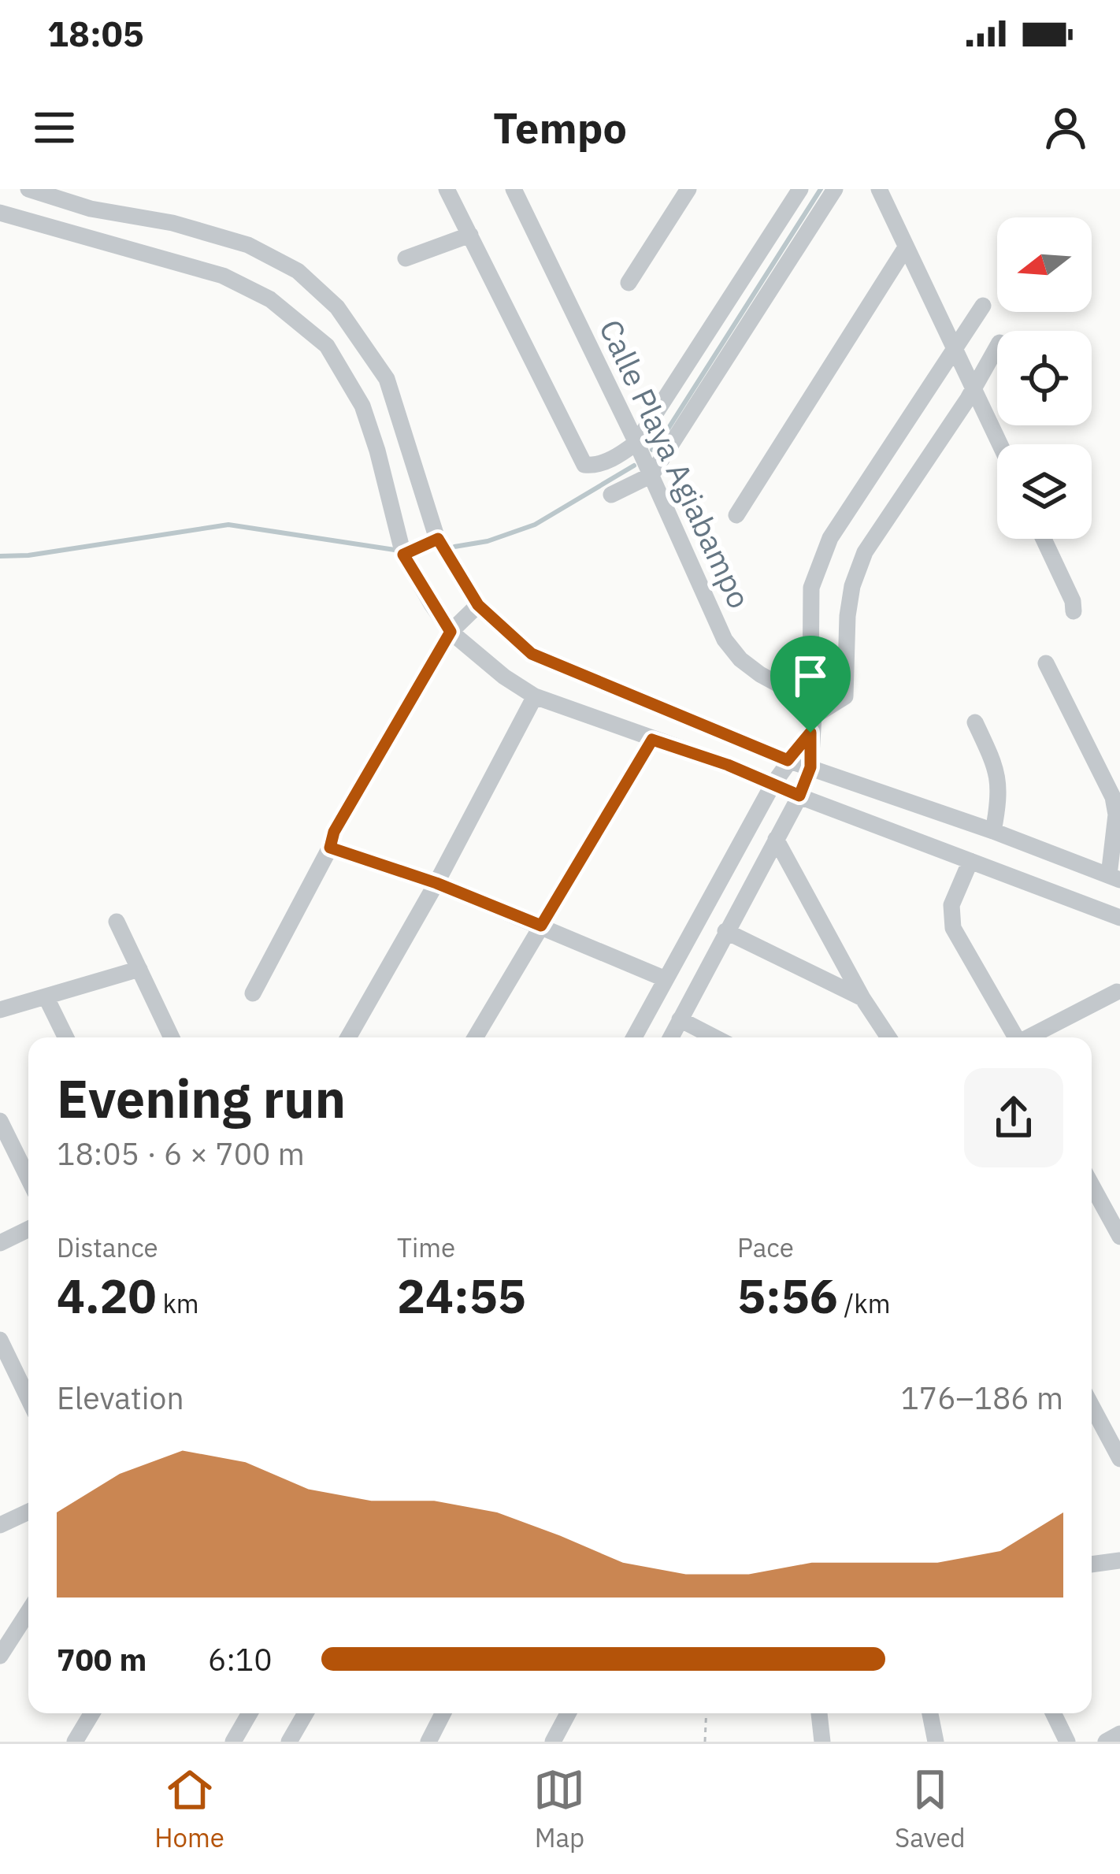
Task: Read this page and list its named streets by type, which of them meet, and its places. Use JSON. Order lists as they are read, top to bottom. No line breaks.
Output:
{"streets":{"street":["Calle Playa Agiabampo"]},"north":"left","page":{"status":"18:05","header":"Tempo","heading":["Evening run","18:05 · 6 × 700 m"],"stats":[["Distance","4.20 km"],["Time","24:55"],["Pace","5:56 /km"]],"chart":["Elevation","176–186 m"],"list":[{"name":"700 m","note":"6:10"}],"tabs":["Home","Map","Saved"]}}
